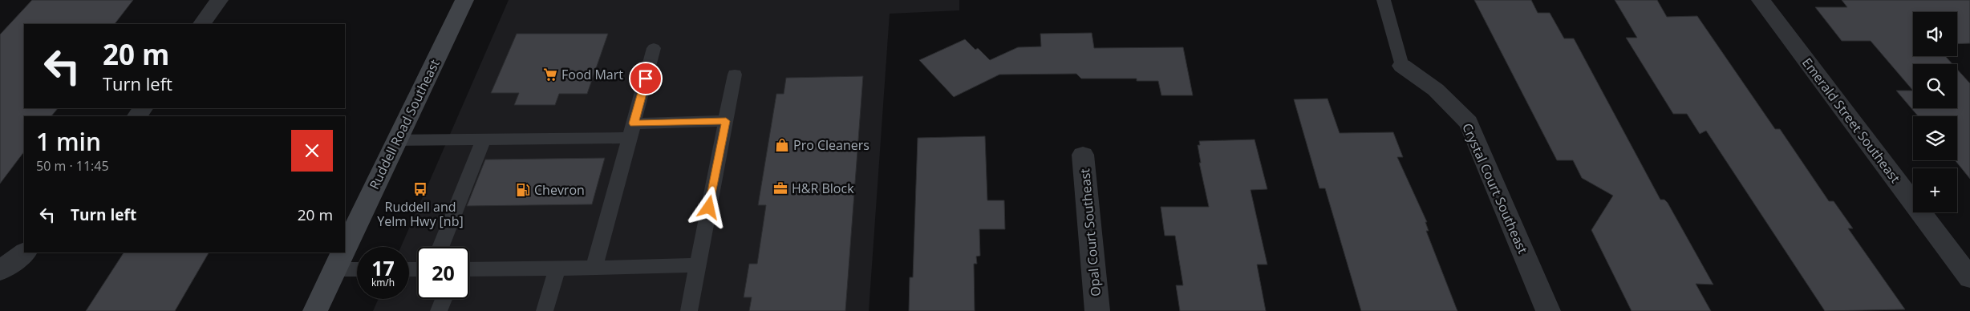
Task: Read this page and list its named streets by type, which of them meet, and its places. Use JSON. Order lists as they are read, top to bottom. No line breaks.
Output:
{"streets":{"main road":["Ruddell Road Southeast"],"street":["Emerald Street Southeast","Crystal Court Southeast","Opal Court Southeast"]},"places":{"supermarket":["Food Mart"],"shop":["Pro Cleaners"],"office":["H&R Block"],"bus stop":["Ruddell and Yelm Hwy [nb]"],"fuel station":["Chevron"]},"page":{"map_buttons":"+","turn":["20 m","Turn left"],"heading":["1 min","50 m · 11:45"],"list":[{"name":"Turn left","value":"20 m"}],"speed":"17 km/h","limit":"20"}}
